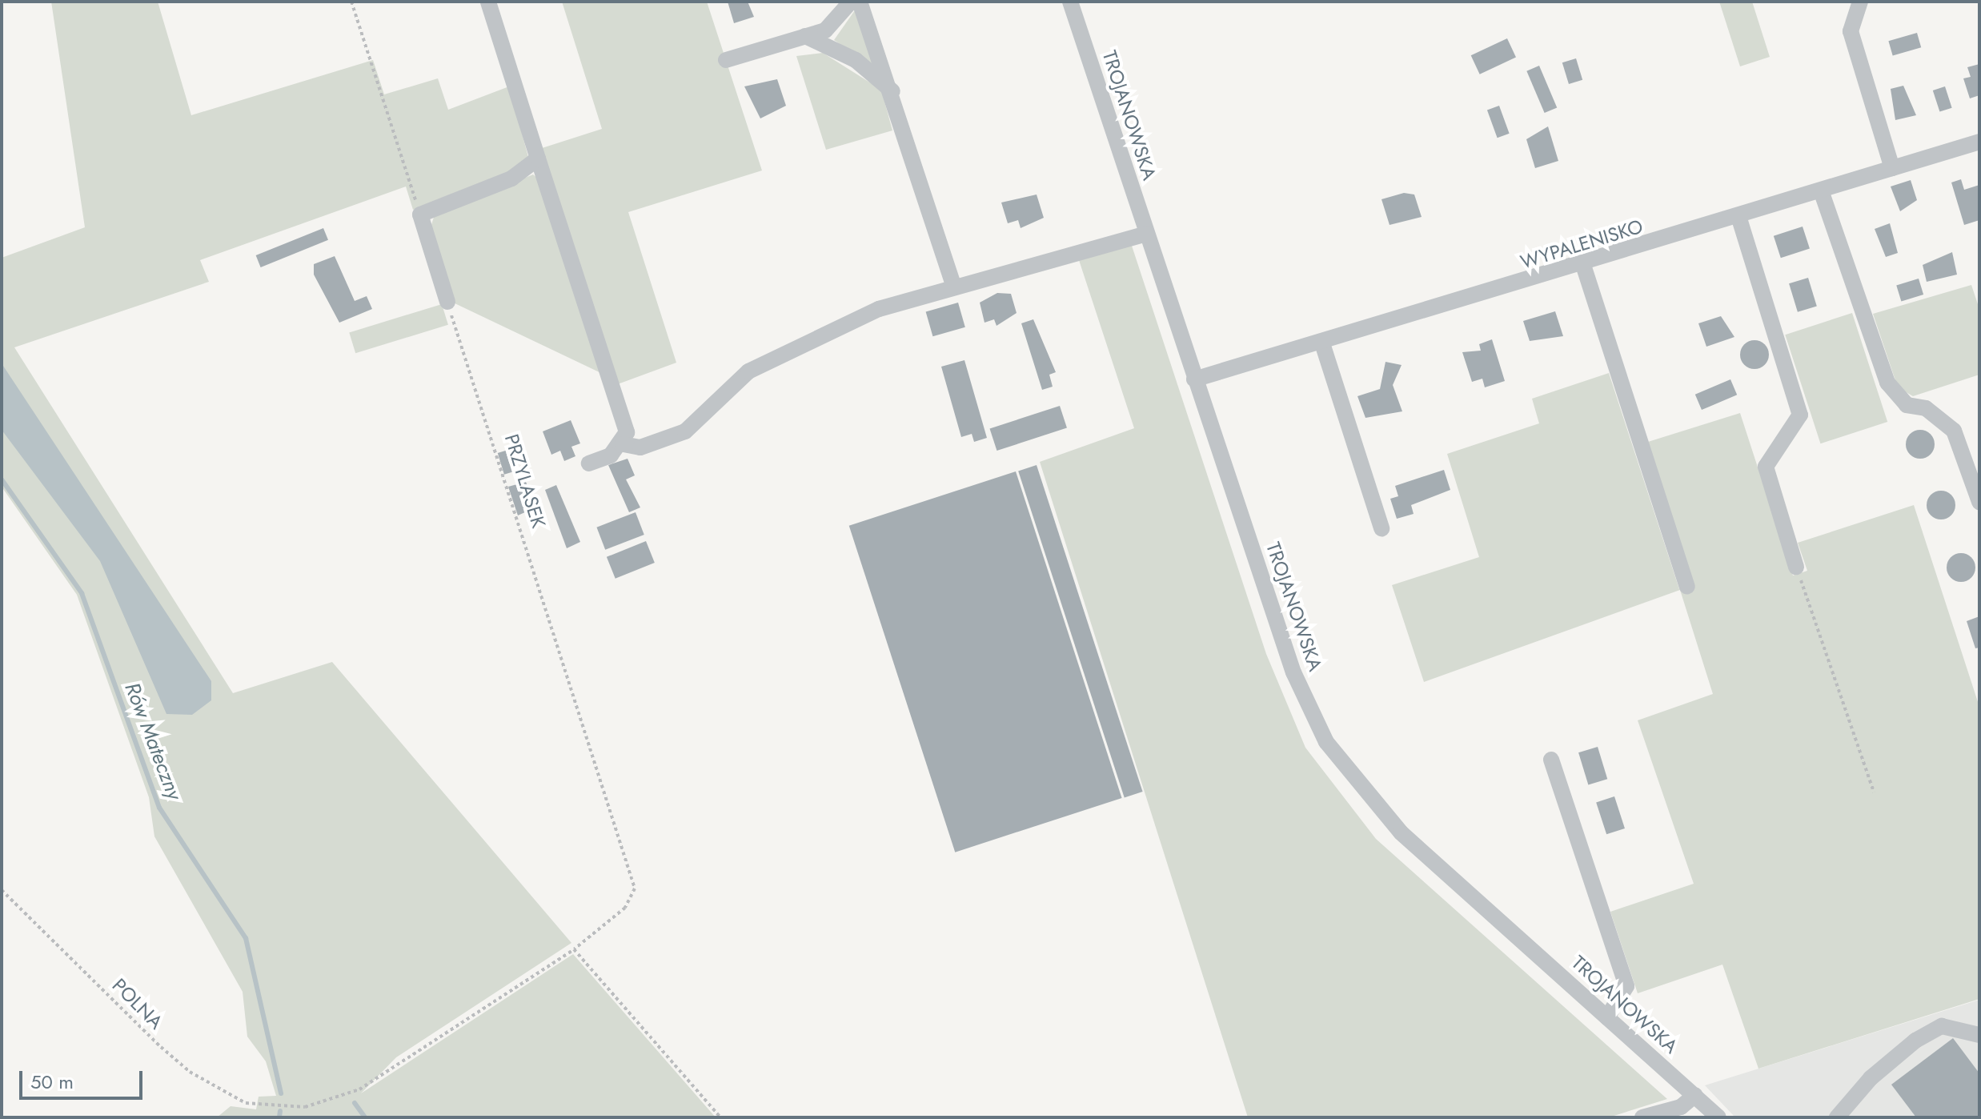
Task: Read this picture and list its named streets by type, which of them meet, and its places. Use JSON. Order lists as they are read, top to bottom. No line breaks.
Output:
{"streets":{"street":["TROJANOWSKA","WYPALENISKO"],"path":["PRZYLASEK","POLNA"]},"crossings":[["TROJANOWSKA","WYPALENISKO"],["PRZYLASEK","POLNA"]],"water":["Rów Mateczny"],"scale_bar":"50 m"}
